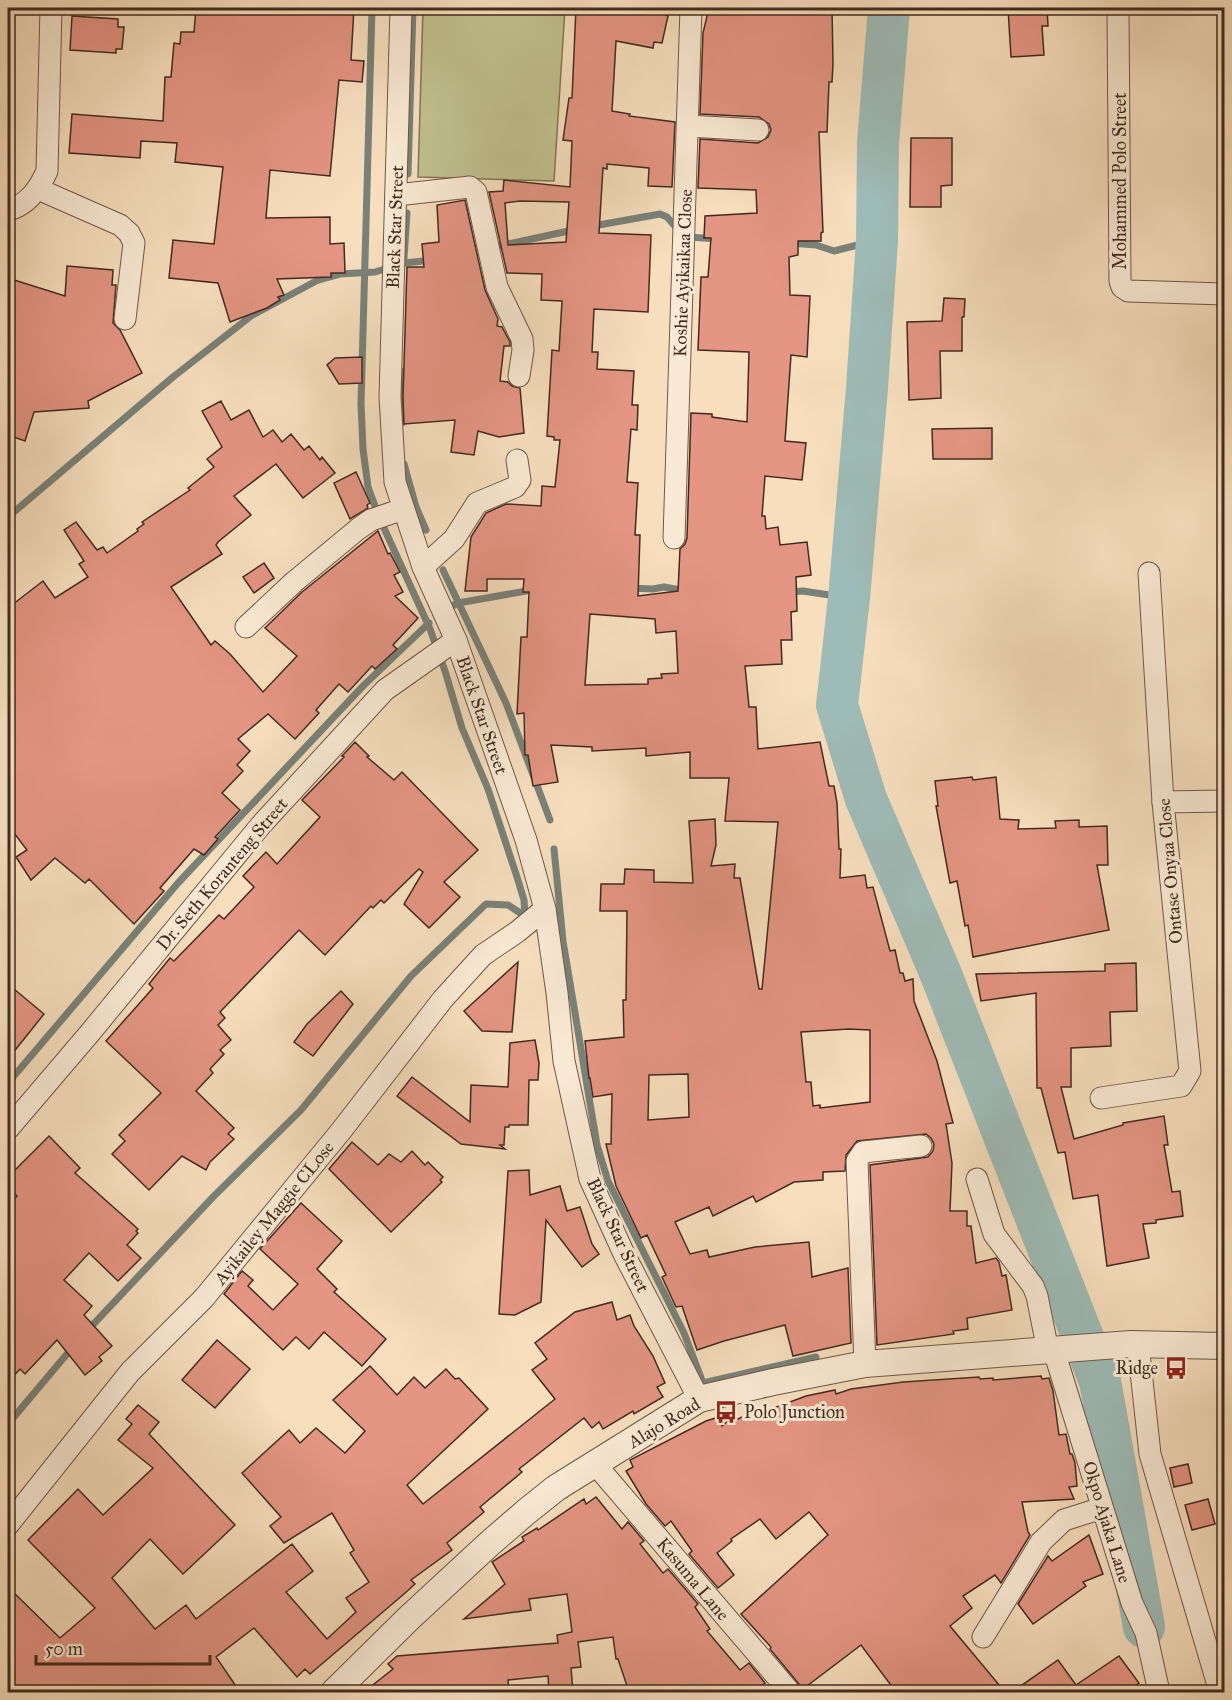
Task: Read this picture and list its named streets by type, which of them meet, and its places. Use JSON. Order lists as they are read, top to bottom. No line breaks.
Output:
{"streets":{"street":["Mohammed Polo Street","Black Star Street","Koshie Ayikaikaa Close","Ontase Onyaa Close","Dr. Seth Koranteng Street","Ayikailey Maggie CLose","Alajo Road","Okpo Ajaka Lane","Kasuma Lane"]},"crossings":[["Black Star Street","Dr. Seth Koranteng Street"],["Black Star Street","Ayikailey Maggie CLose"],["Black Star Street","Alajo Road"],["Alajo Road","Okpo Ajaka Lane"],["Alajo Road","Kasuma Lane"]],"places":{"bus stop":["Ridge","Polo Junction"]},"scale_bar":"50 m"}
